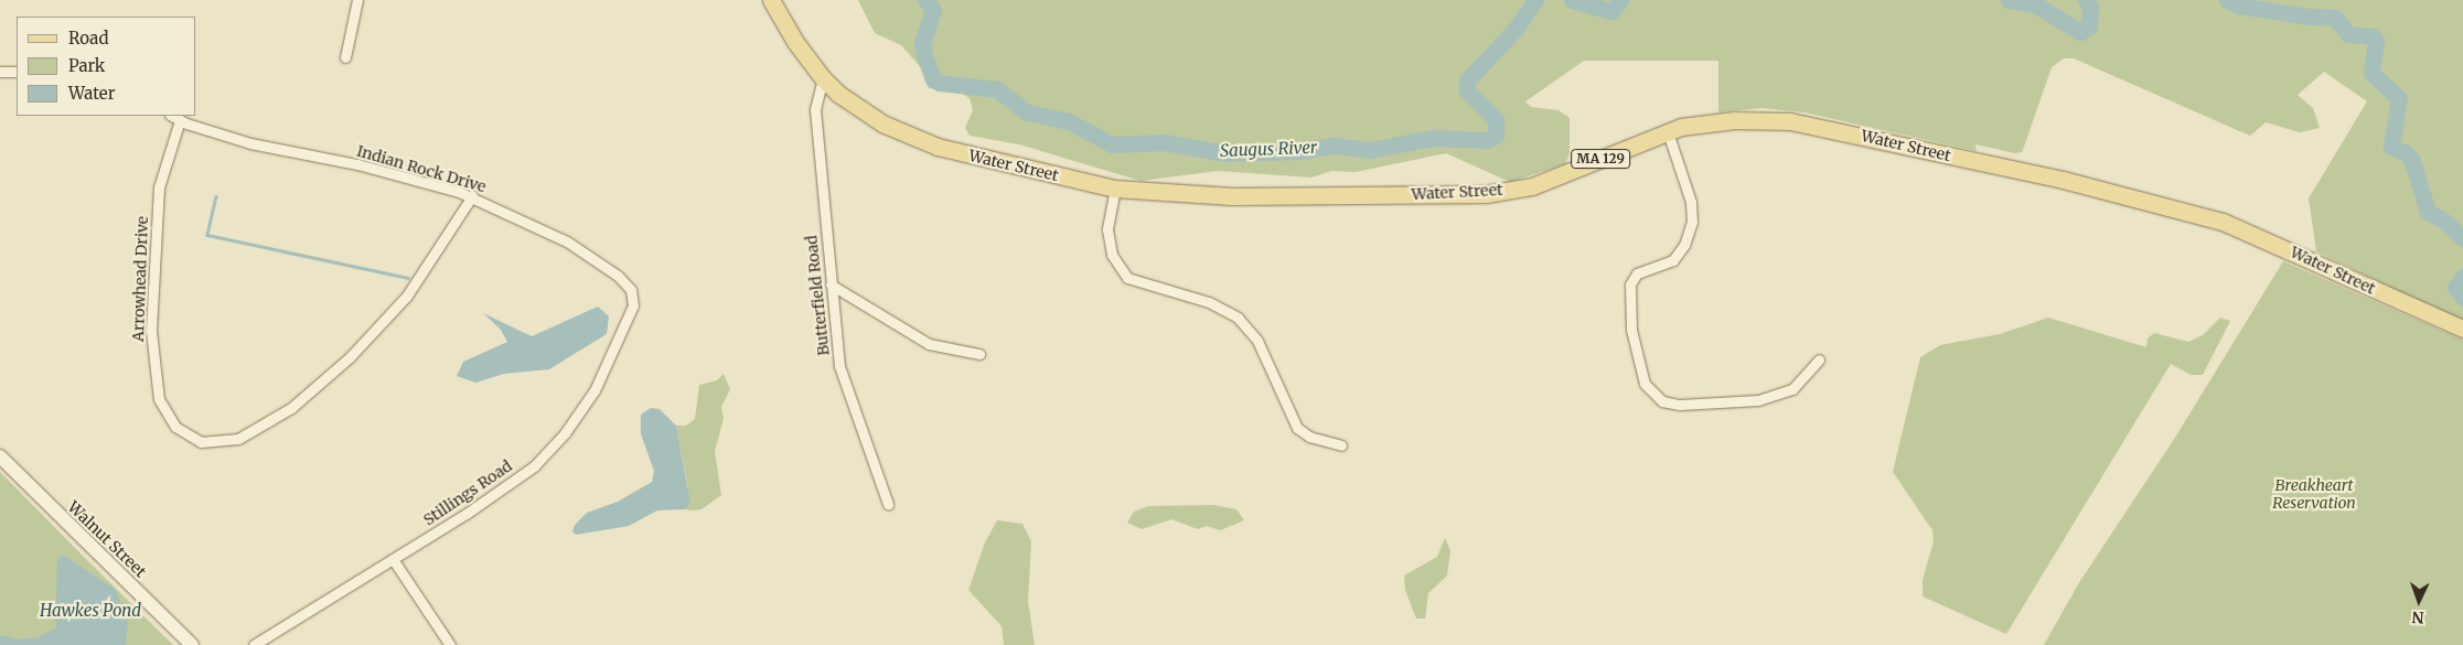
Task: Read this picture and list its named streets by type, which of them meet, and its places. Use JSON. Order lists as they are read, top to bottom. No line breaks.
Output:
{"streets":{"main road":["Water Street","MA 129","Walnut Street"],"street":["Indian Rock Drive","Arrowhead Drive","Butterfield Road","Stillings Road"]},"crossings":[["Water Street","Butterfield Road"],["Indian Rock Drive","Arrowhead Drive"],["Indian Rock Drive","Stillings Road"]],"water":["Saugus River","Hawkes Pond"],"parks":["Breakheart Reservation"],"legend":["Road","Park","Water"],"north":"bottom"}
